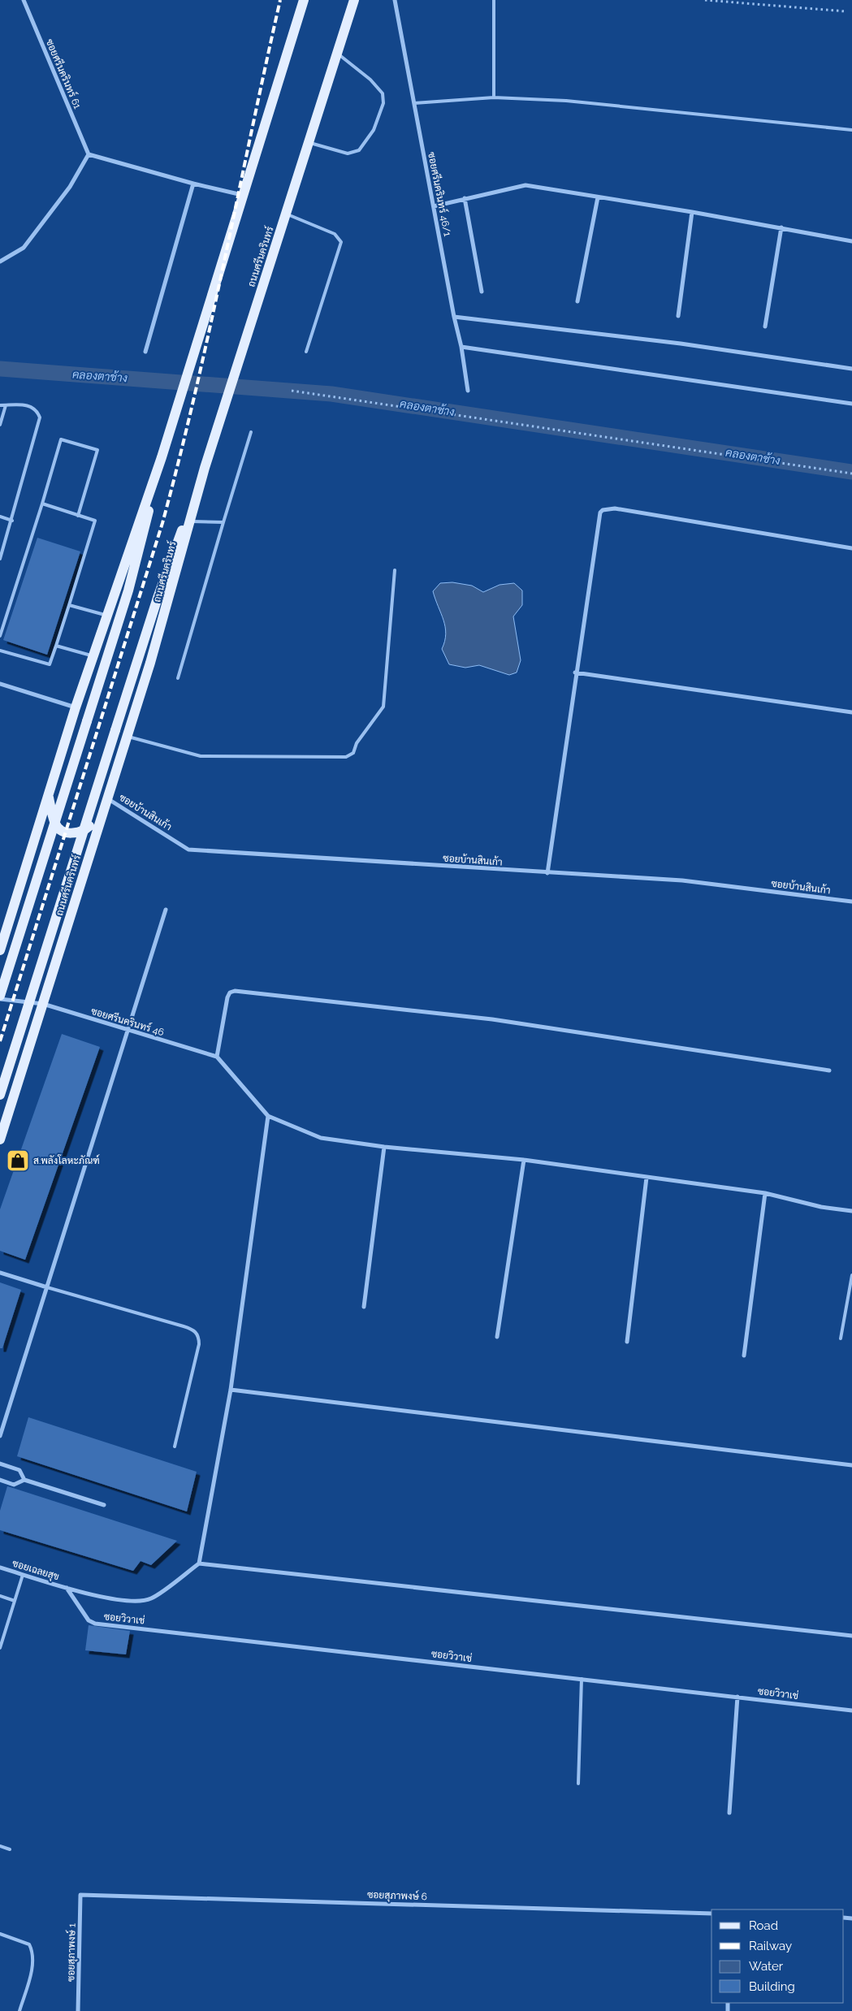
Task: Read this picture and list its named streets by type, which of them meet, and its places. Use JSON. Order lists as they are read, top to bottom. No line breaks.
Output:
{"streets":{"main road":["ถนนศรีนครินทร์"],"street":["ซอยศรีนครินทร์ 61","ซอยศรีนครินทร์ 46/1","ซอยบ้านสินเก้า","ซอยศรีนครินทร์ 46","ซอยเฉลยสุข","ซอยวิวาเช่","ซอยสุภาพงษ์ 6","ซอยสุภาพงษ์ 1"]},"crossings":[["ถนนศรีนครินทร์","ซอยบ้านสินเก้า"],["ถนนศรีนครินทร์","ซอยศรีนครินทร์ 46"],["ซอยเฉลยสุข","ซอยวิวาเช่"],["ซอยสุภาพงษ์ 6","ซอยสุภาพงษ์ 1"]],"water":["คลองตาช้าง"],"places":{"shop":["ส.พลังโลหะภัณฑ์"]},"legend":["Road","Railway","Water","Building"]}
